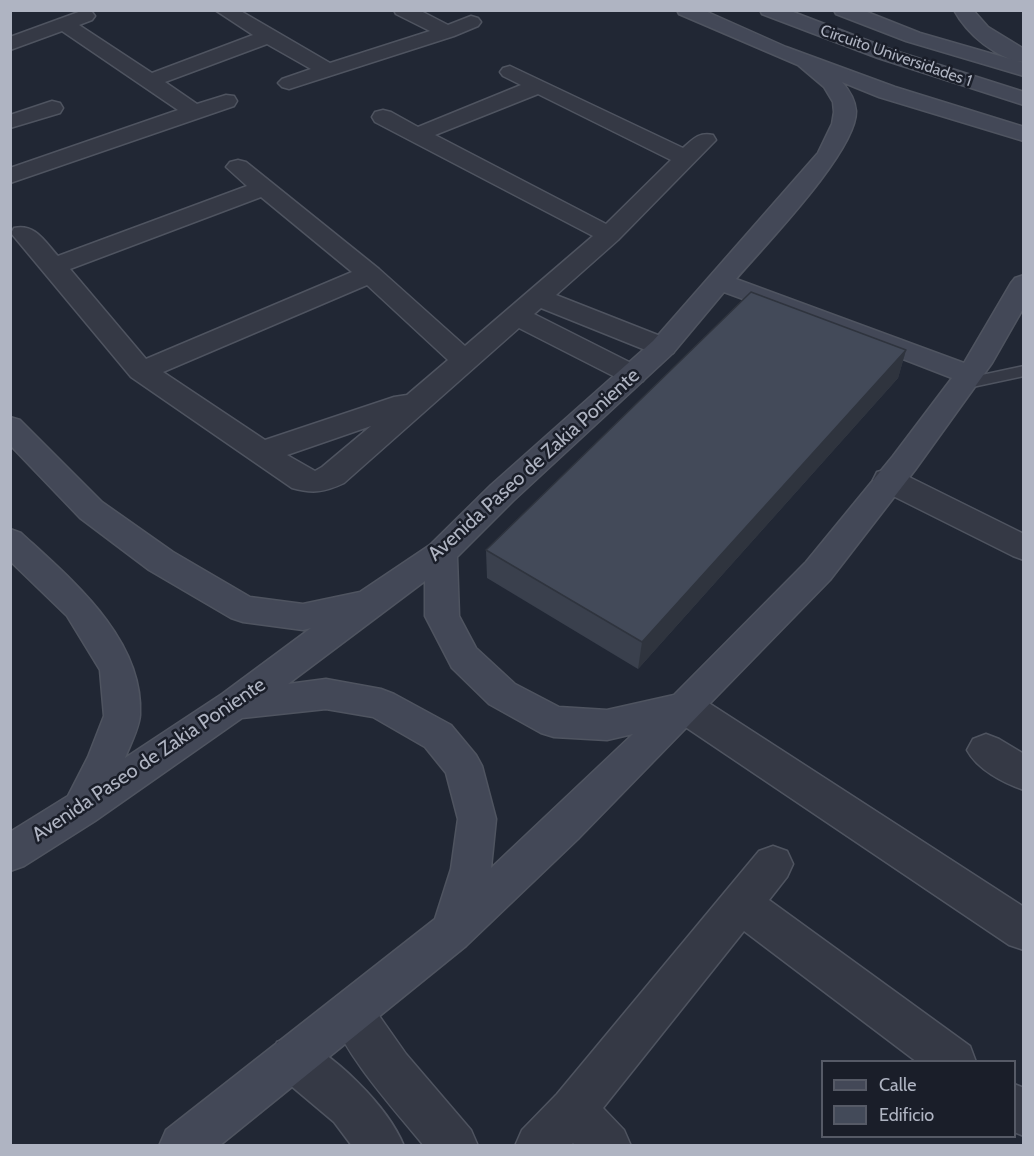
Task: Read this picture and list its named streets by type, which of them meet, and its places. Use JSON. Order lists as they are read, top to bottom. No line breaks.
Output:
{"streets":{"street":["Circuito Universidades 1","Avenida Paseo de Zakia Poniente"]},"legend":["Calle","Edificio"]}
